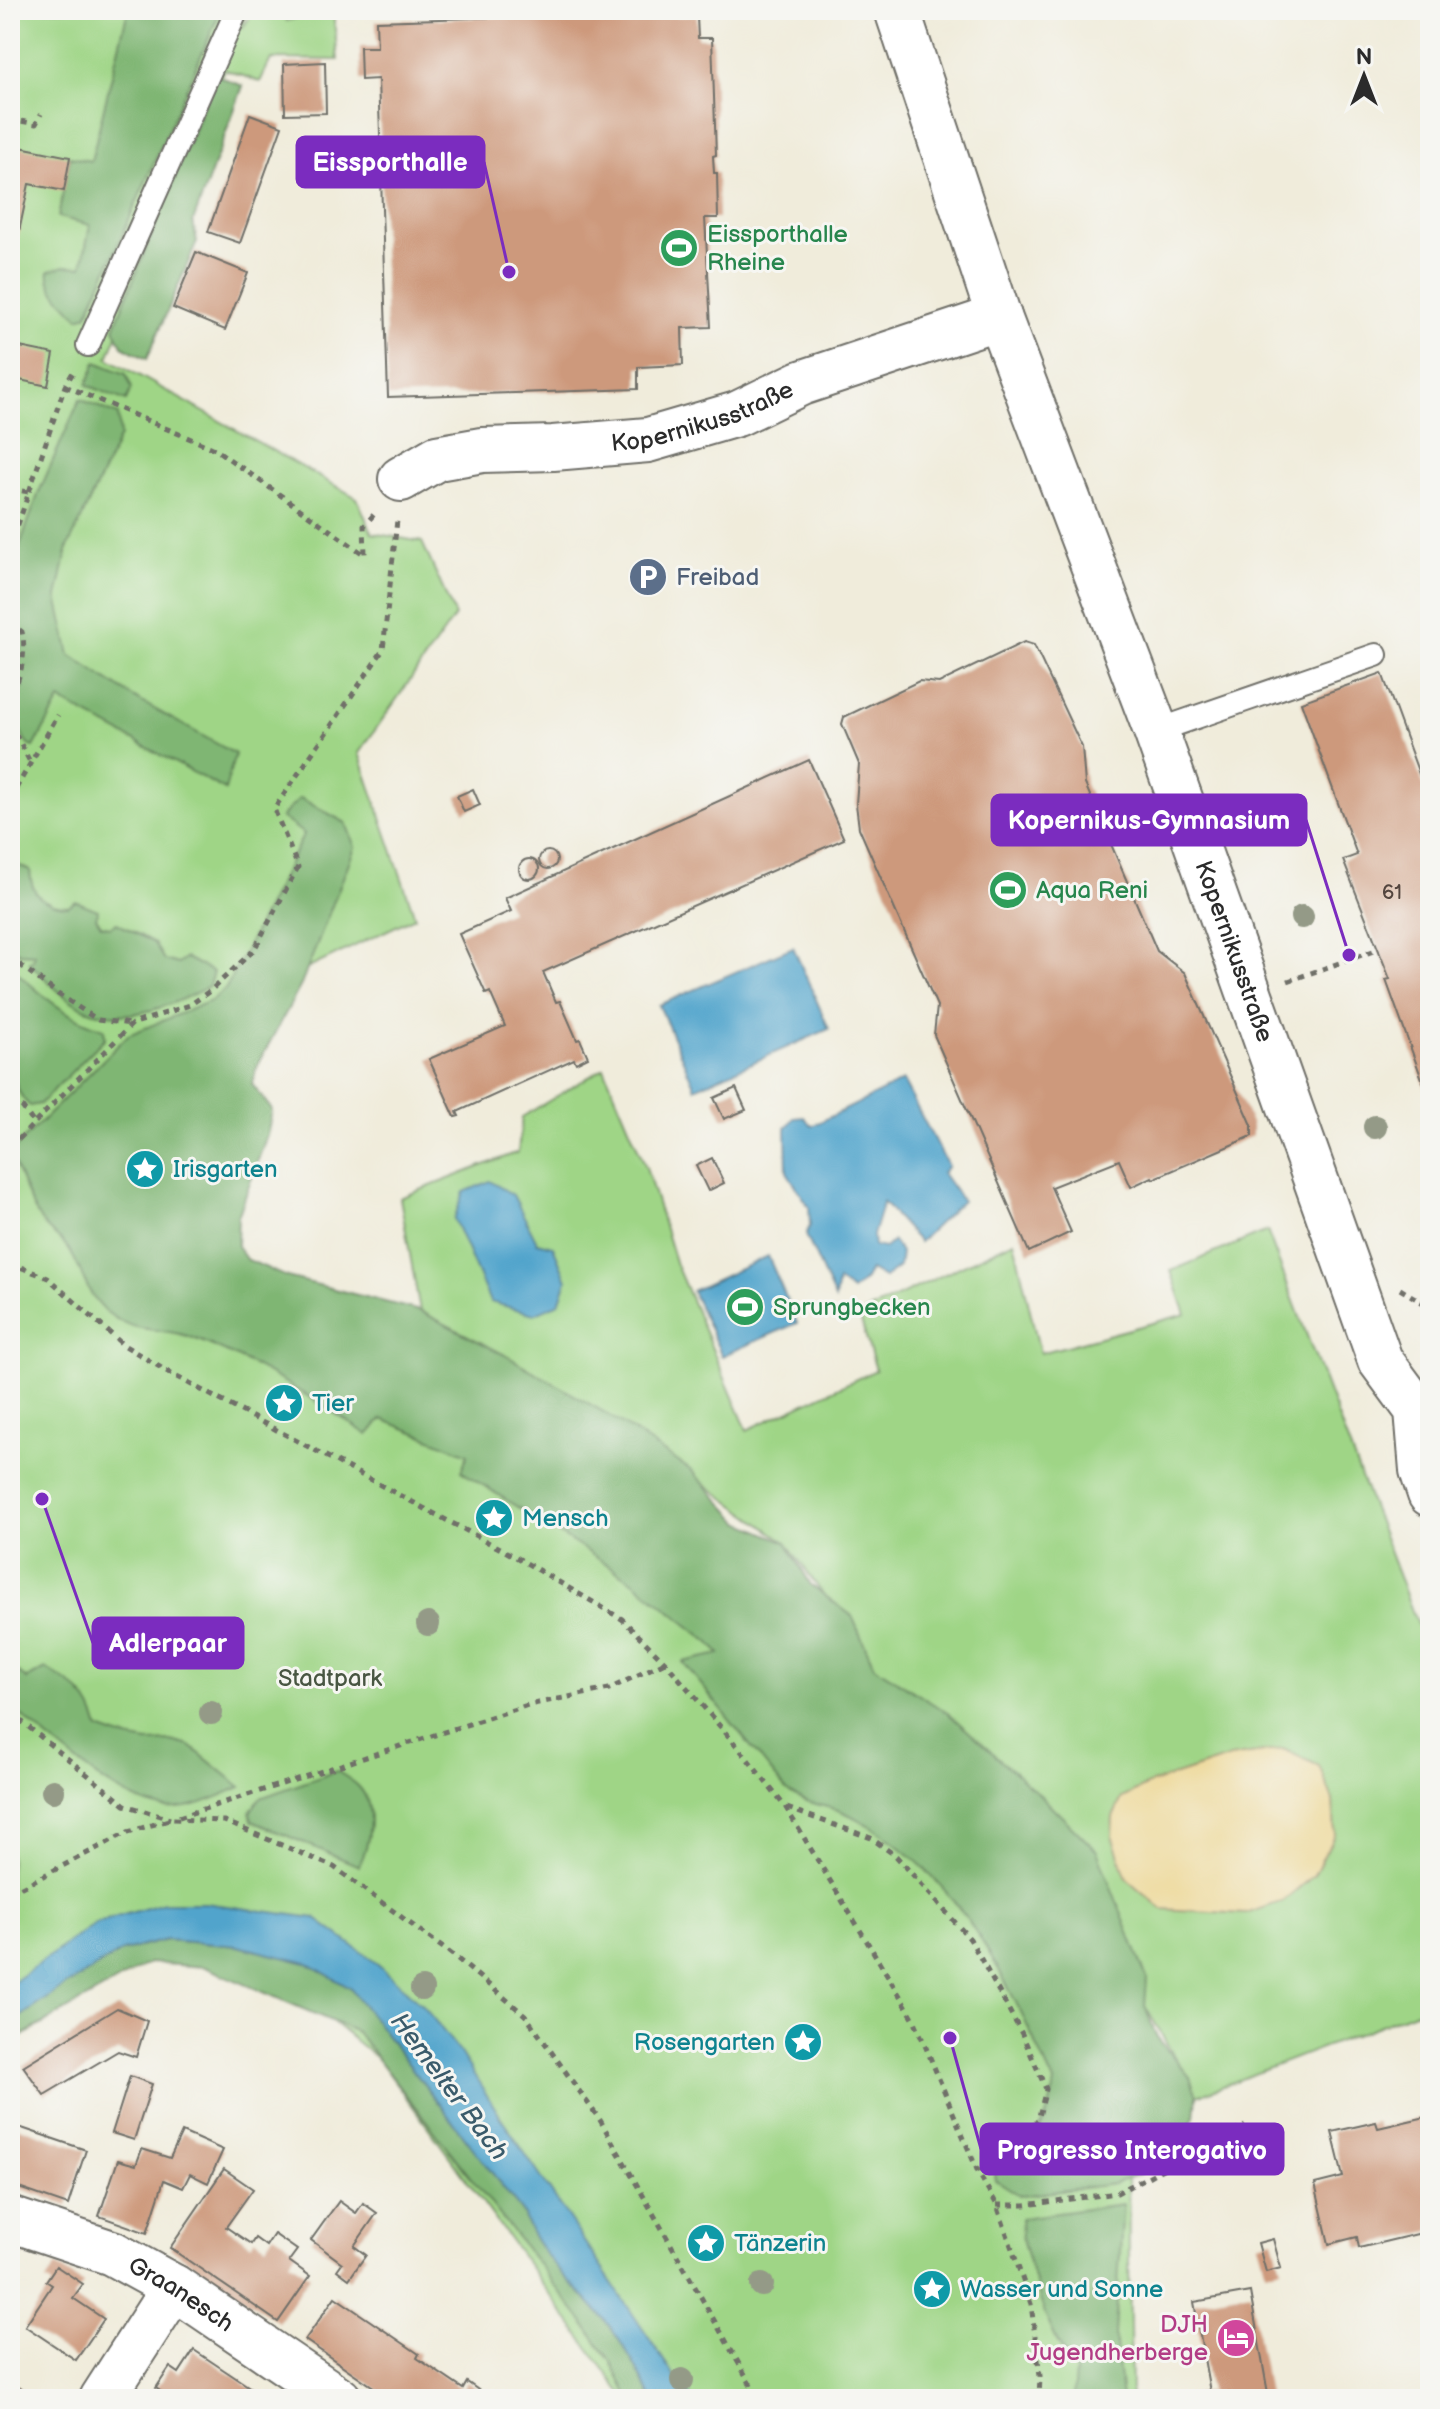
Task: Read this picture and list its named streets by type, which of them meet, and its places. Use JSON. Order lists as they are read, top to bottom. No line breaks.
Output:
{"streets":{"street":["Kopernikusstraße","Graanesch"]},"water":["Hemelter Bach"],"parks":["Stadtpark"],"places":{"sports":["Eissporthalle Rheine","Aqua Reni","Sprungbecken"],"other":["Eissporthalle","Kopernikus-Gymnasium","Adlerpaar","Progresso Interogativo"],"parking":["Freibad"],"place":["Irisgarten","Tier","Mensch","Rosengarten","Tänzerin","Wasser und Sonne"],"hotel":["DJH Jugendherberge"]},"house_numbers":["61"],"north":"top"}
